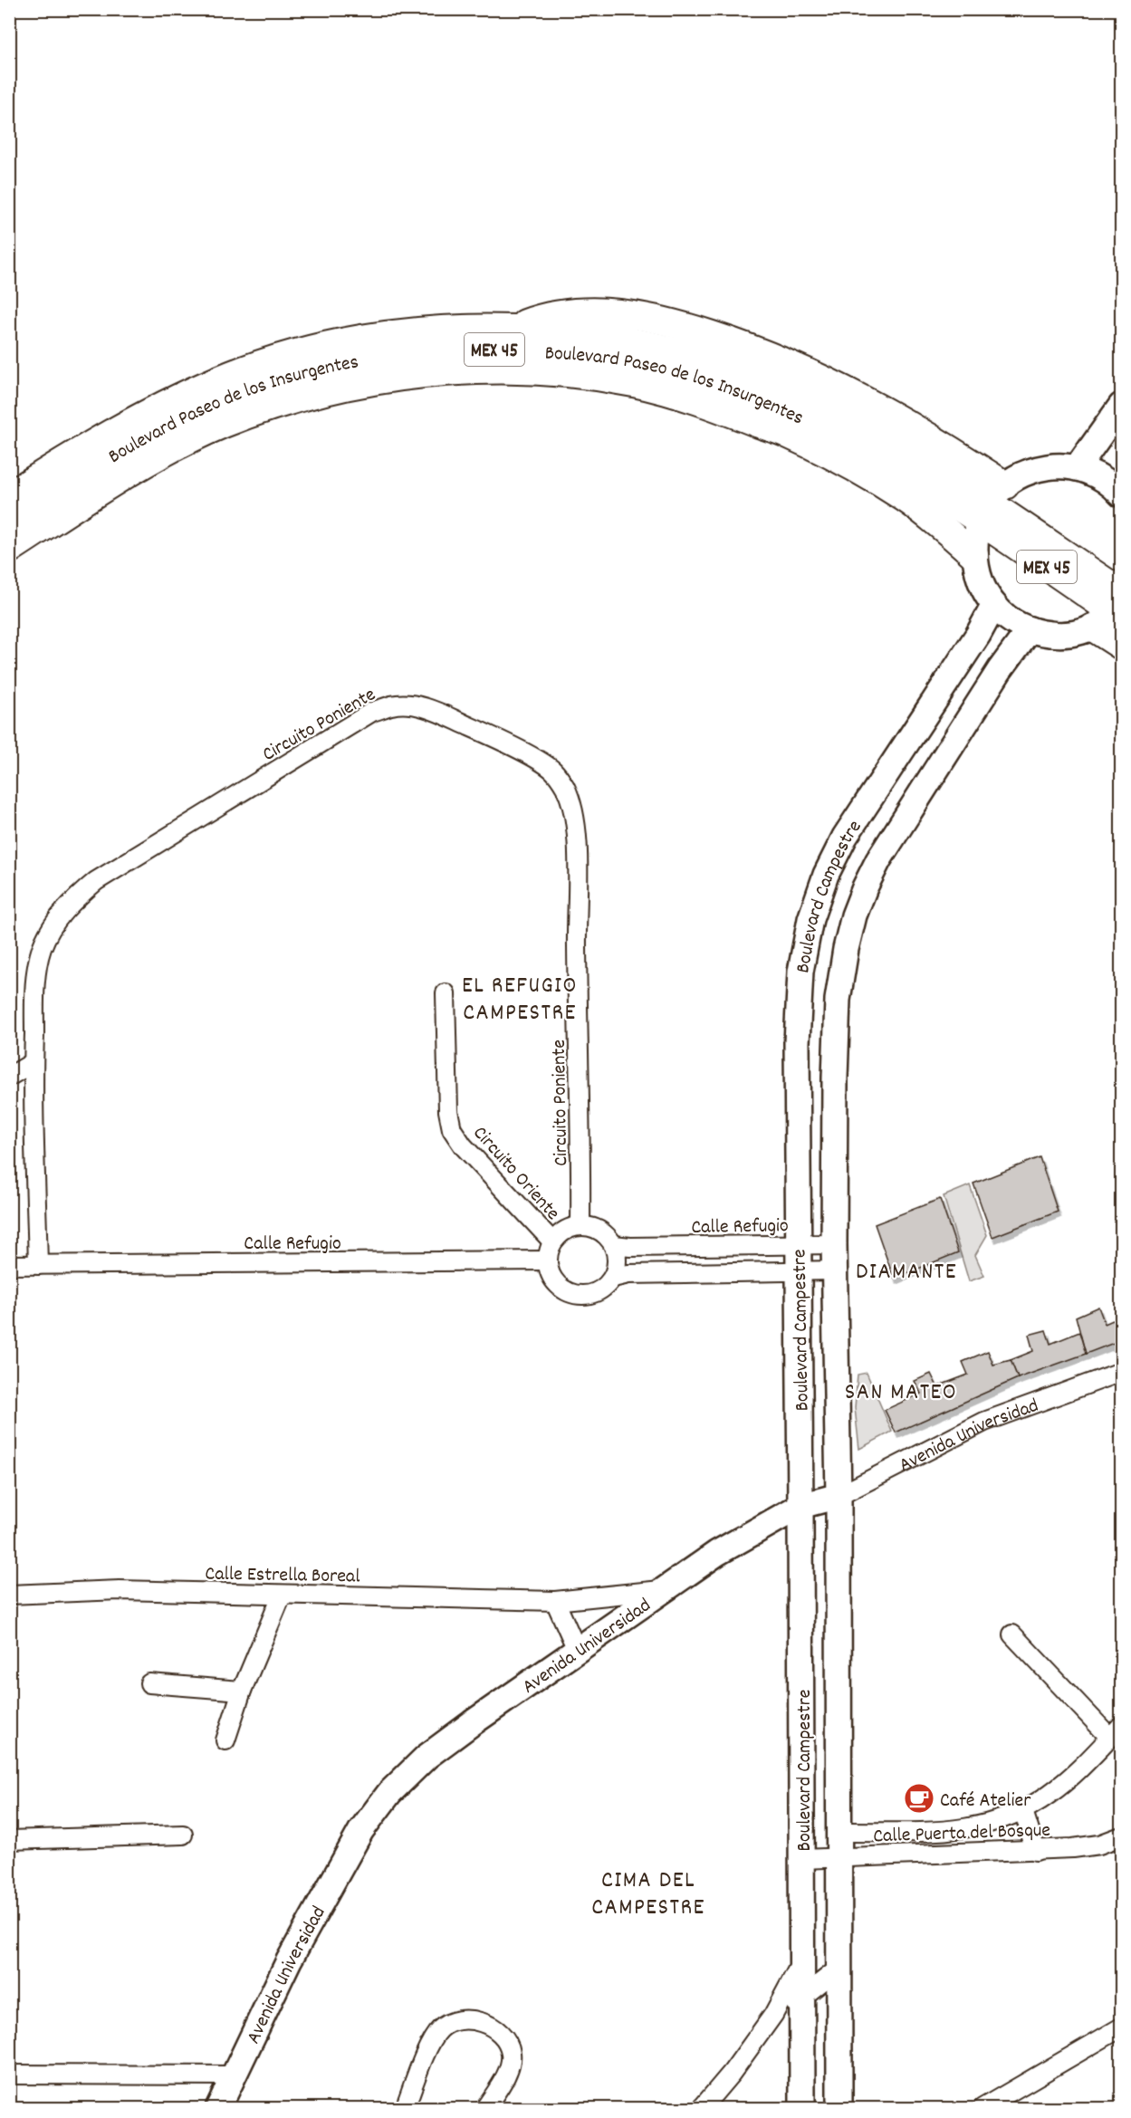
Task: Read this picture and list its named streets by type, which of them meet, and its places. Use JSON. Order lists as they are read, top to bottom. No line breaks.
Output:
{"streets":{"main road":["MEX 45","Boulevard Paseo de los Insurgentes"],"street":["Circuito Poniente","Boulevard Campestre","Circuito Oriente","Calle Refugio","Avenida Universidad","Calle Estrella Boreal","Calle Puerta del Bosque"]},"crossings":[["Circuito Poniente","Circuito Oriente"],["Circuito Poniente","Calle Refugio"],["Boulevard Campestre","Calle Refugio"],["Boulevard Campestre","Avenida Universidad"],["Boulevard Campestre","Calle Puerta del Bosque"],["Circuito Oriente","Calle Refugio"],["Avenida Universidad","Calle Estrella Boreal"]],"districts":["EL REFUGIO CAMPESTRE","DIAMANTE","SAN MATEO","CIMA DEL CAMPESTRE"],"places":{"cafe":["Café Atelier"]}}
